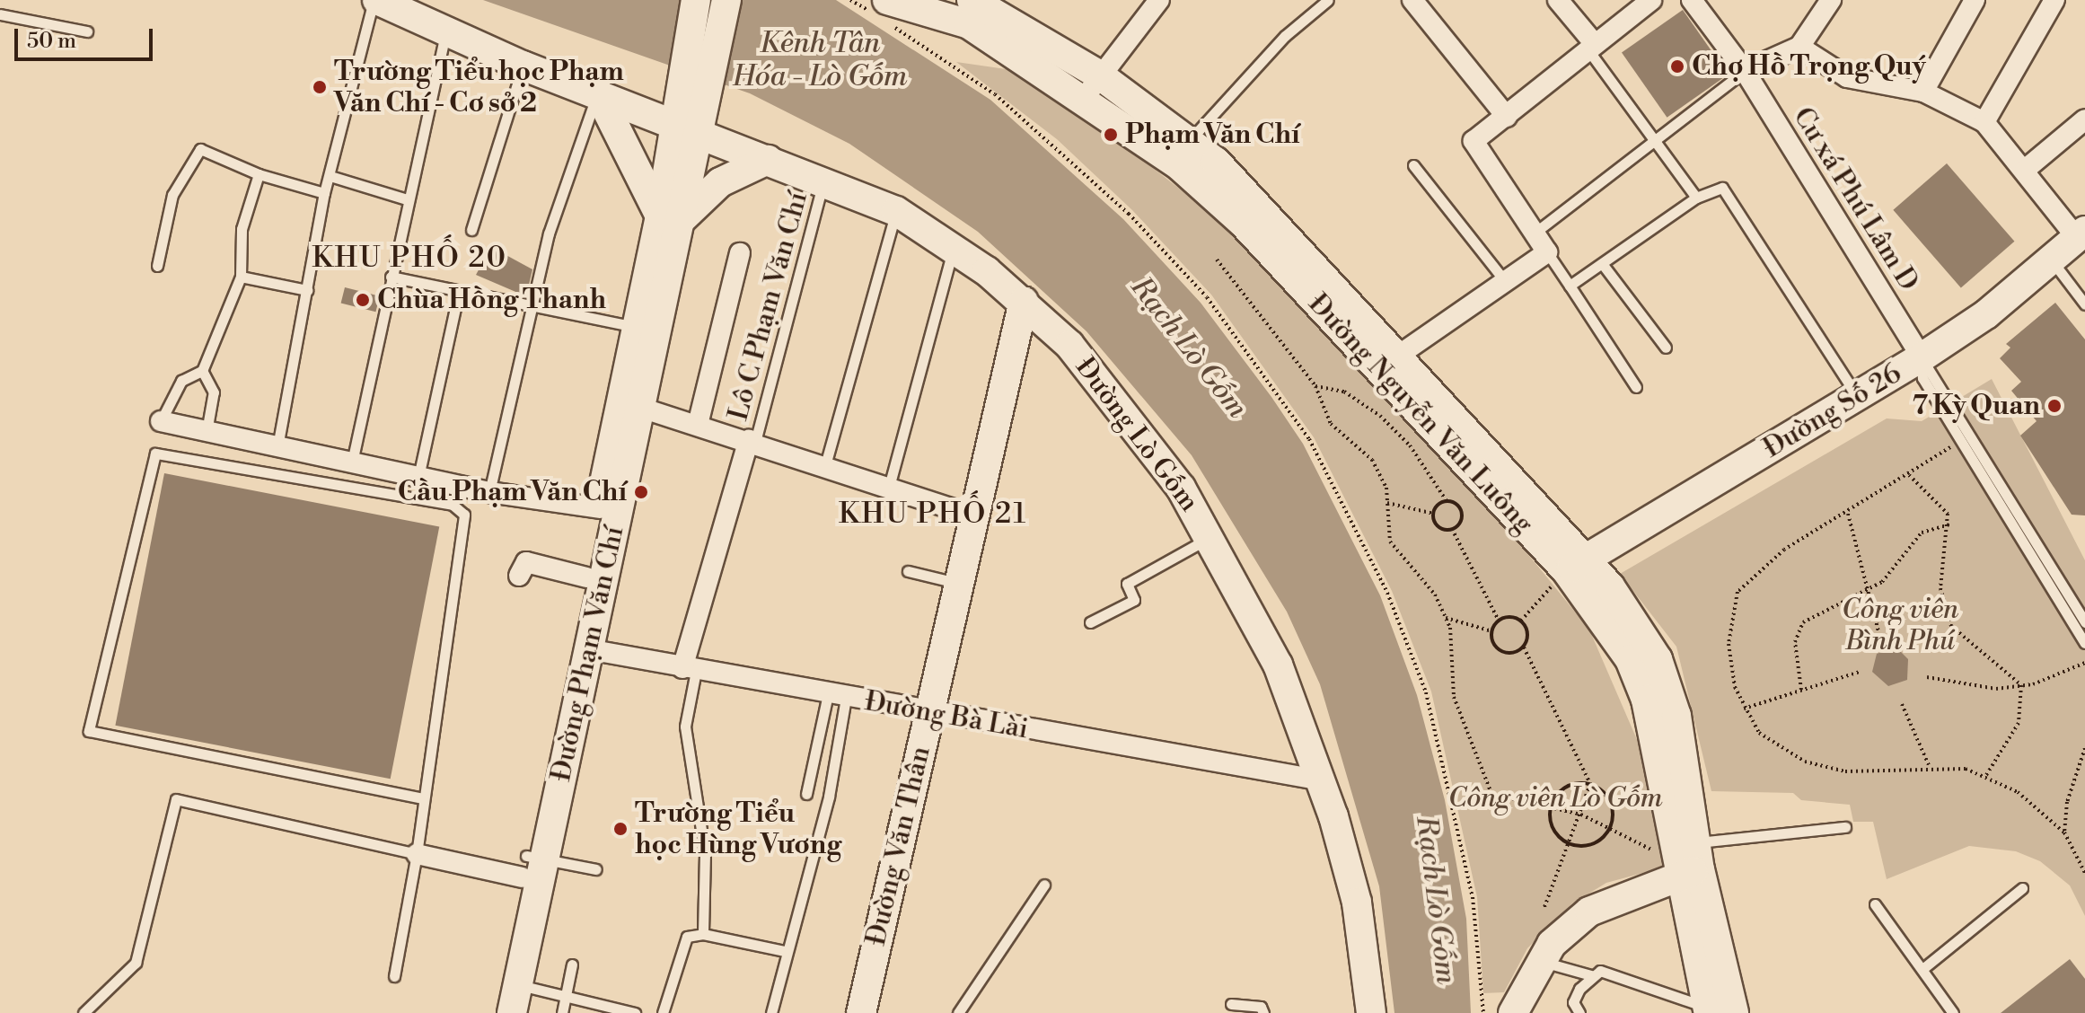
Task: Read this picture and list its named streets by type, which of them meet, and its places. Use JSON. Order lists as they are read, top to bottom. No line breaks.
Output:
{"streets":{"main road":["Đường Số 26","Đường Nguyễn Văn Luông","Đường Lò Gốm","Đường Phạm Văn Chí","Đường Văn Thân"],"street":["Cư xá Phú Lâm D","Đường Bà Lài"],"lane":["Lô C Phạm Văn Chí"]},"crossings":[["Cư xá Phú Lâm D","Đường Số 26"],["Lô C Phạm Văn Chí","Đường Lò Gốm"],["Đường Số 26","Đường Nguyễn Văn Luông"],["Đường Lò Gốm","Đường Phạm Văn Chí"],["Đường Lò Gốm","Đường Bà Lài"],["Đường Lò Gốm","Đường Văn Thân"],["Đường Phạm Văn Chí","Đường Bà Lài"],["Đường Bà Lài","Đường Văn Thân"]],"districts":["KHU PHỐ 20","KHU PHỐ 21"],"water":["Kênh Tân Hóa - Lò Gốm","Rạch Lò Gốm"],"parks":["Công viên Bình Phú","Công viên Lò Gốm"],"places":["Chợ Hồ Trọng Quý","Trường Tiểu học Phạm Văn Chí - Cơ sở 2","Phạm Văn Chí","Chùa Hồng Thanh","7 Kỳ Quan","Cầu Phạm Văn Chí","Trường Tiểu học Hùng Vương"],"scale_bar":"50 m"}
